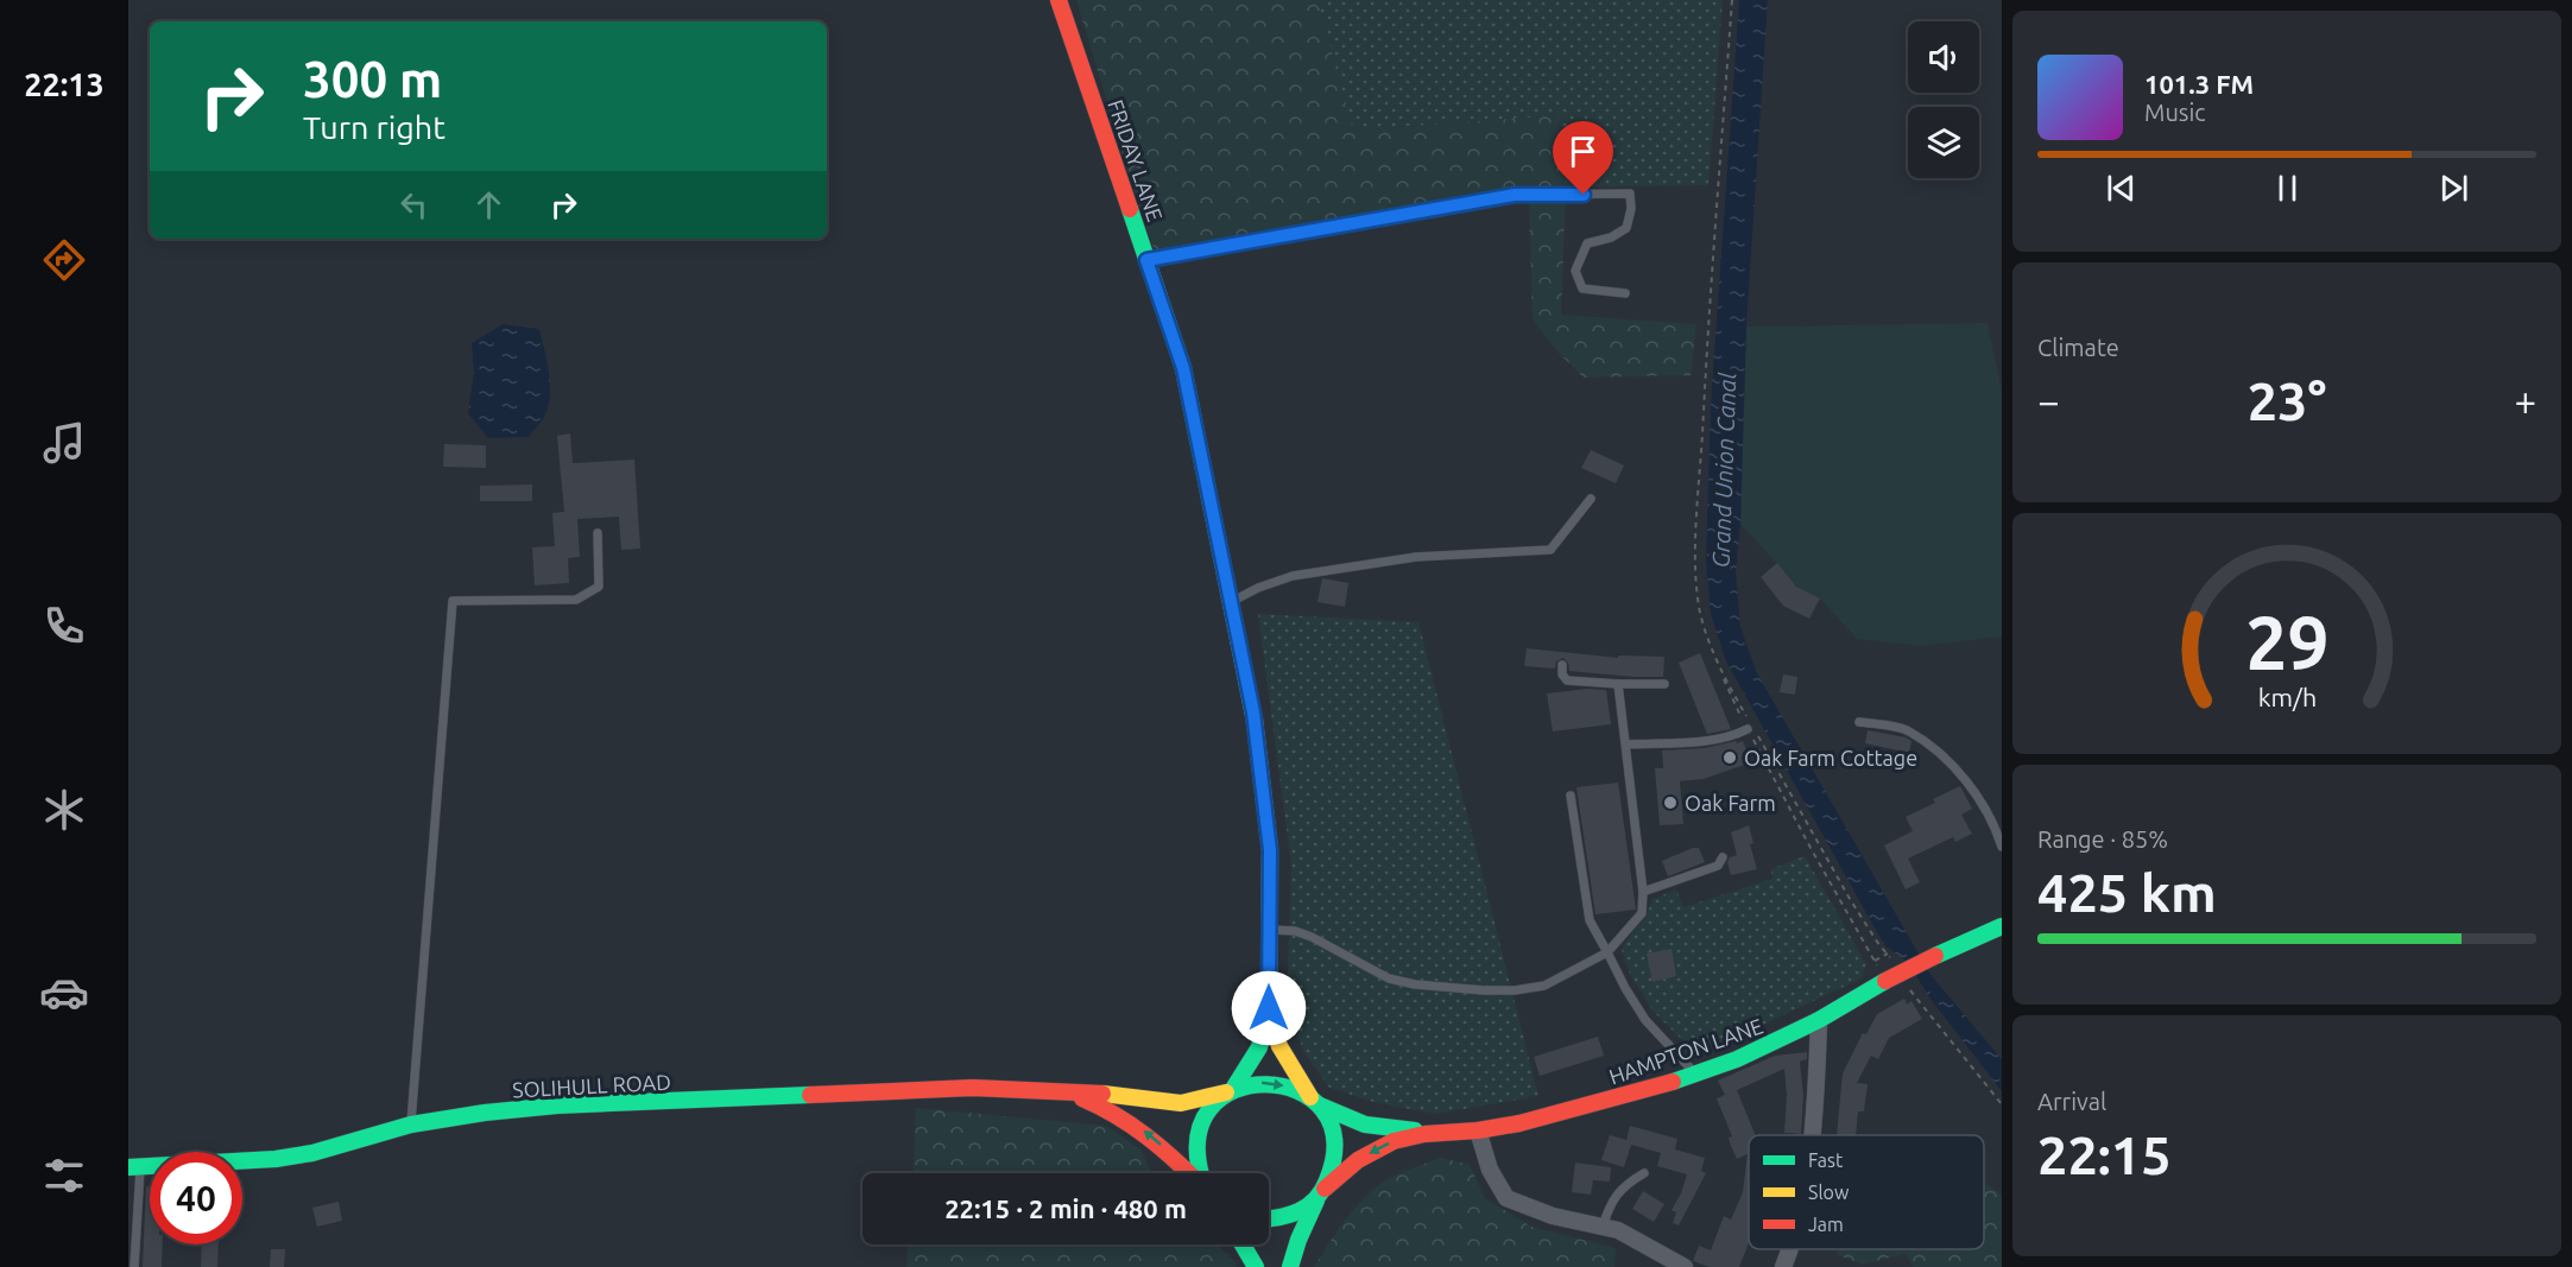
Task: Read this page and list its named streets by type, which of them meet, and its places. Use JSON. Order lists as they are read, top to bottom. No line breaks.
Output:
{"streets":{"main road":["FRIDAY LANE","HAMPTON LANE","SOLIHULL ROAD"]},"crossings":[["FRIDAY LANE","HAMPTON LANE"],["FRIDAY LANE","SOLIHULL ROAD"],["HAMPTON LANE","SOLIHULL ROAD"]],"water":["Grand Union Canal"],"places":["Oak Farm Cottage","Oak Farm"],"legend":["Fast","Slow","Jam"],"page":{"tabs":"22:13","turn":["300 m","Turn right"],"song":["101.3 FM","Music"],"tile":["Climate",["Range · 85%","425 km"],["Arrival","22:15"]],"heat":["−","23°","+"],"limit":"40","trip":"22:15 · 2 min · 480 m","gauge":["29","km/h"]}}
